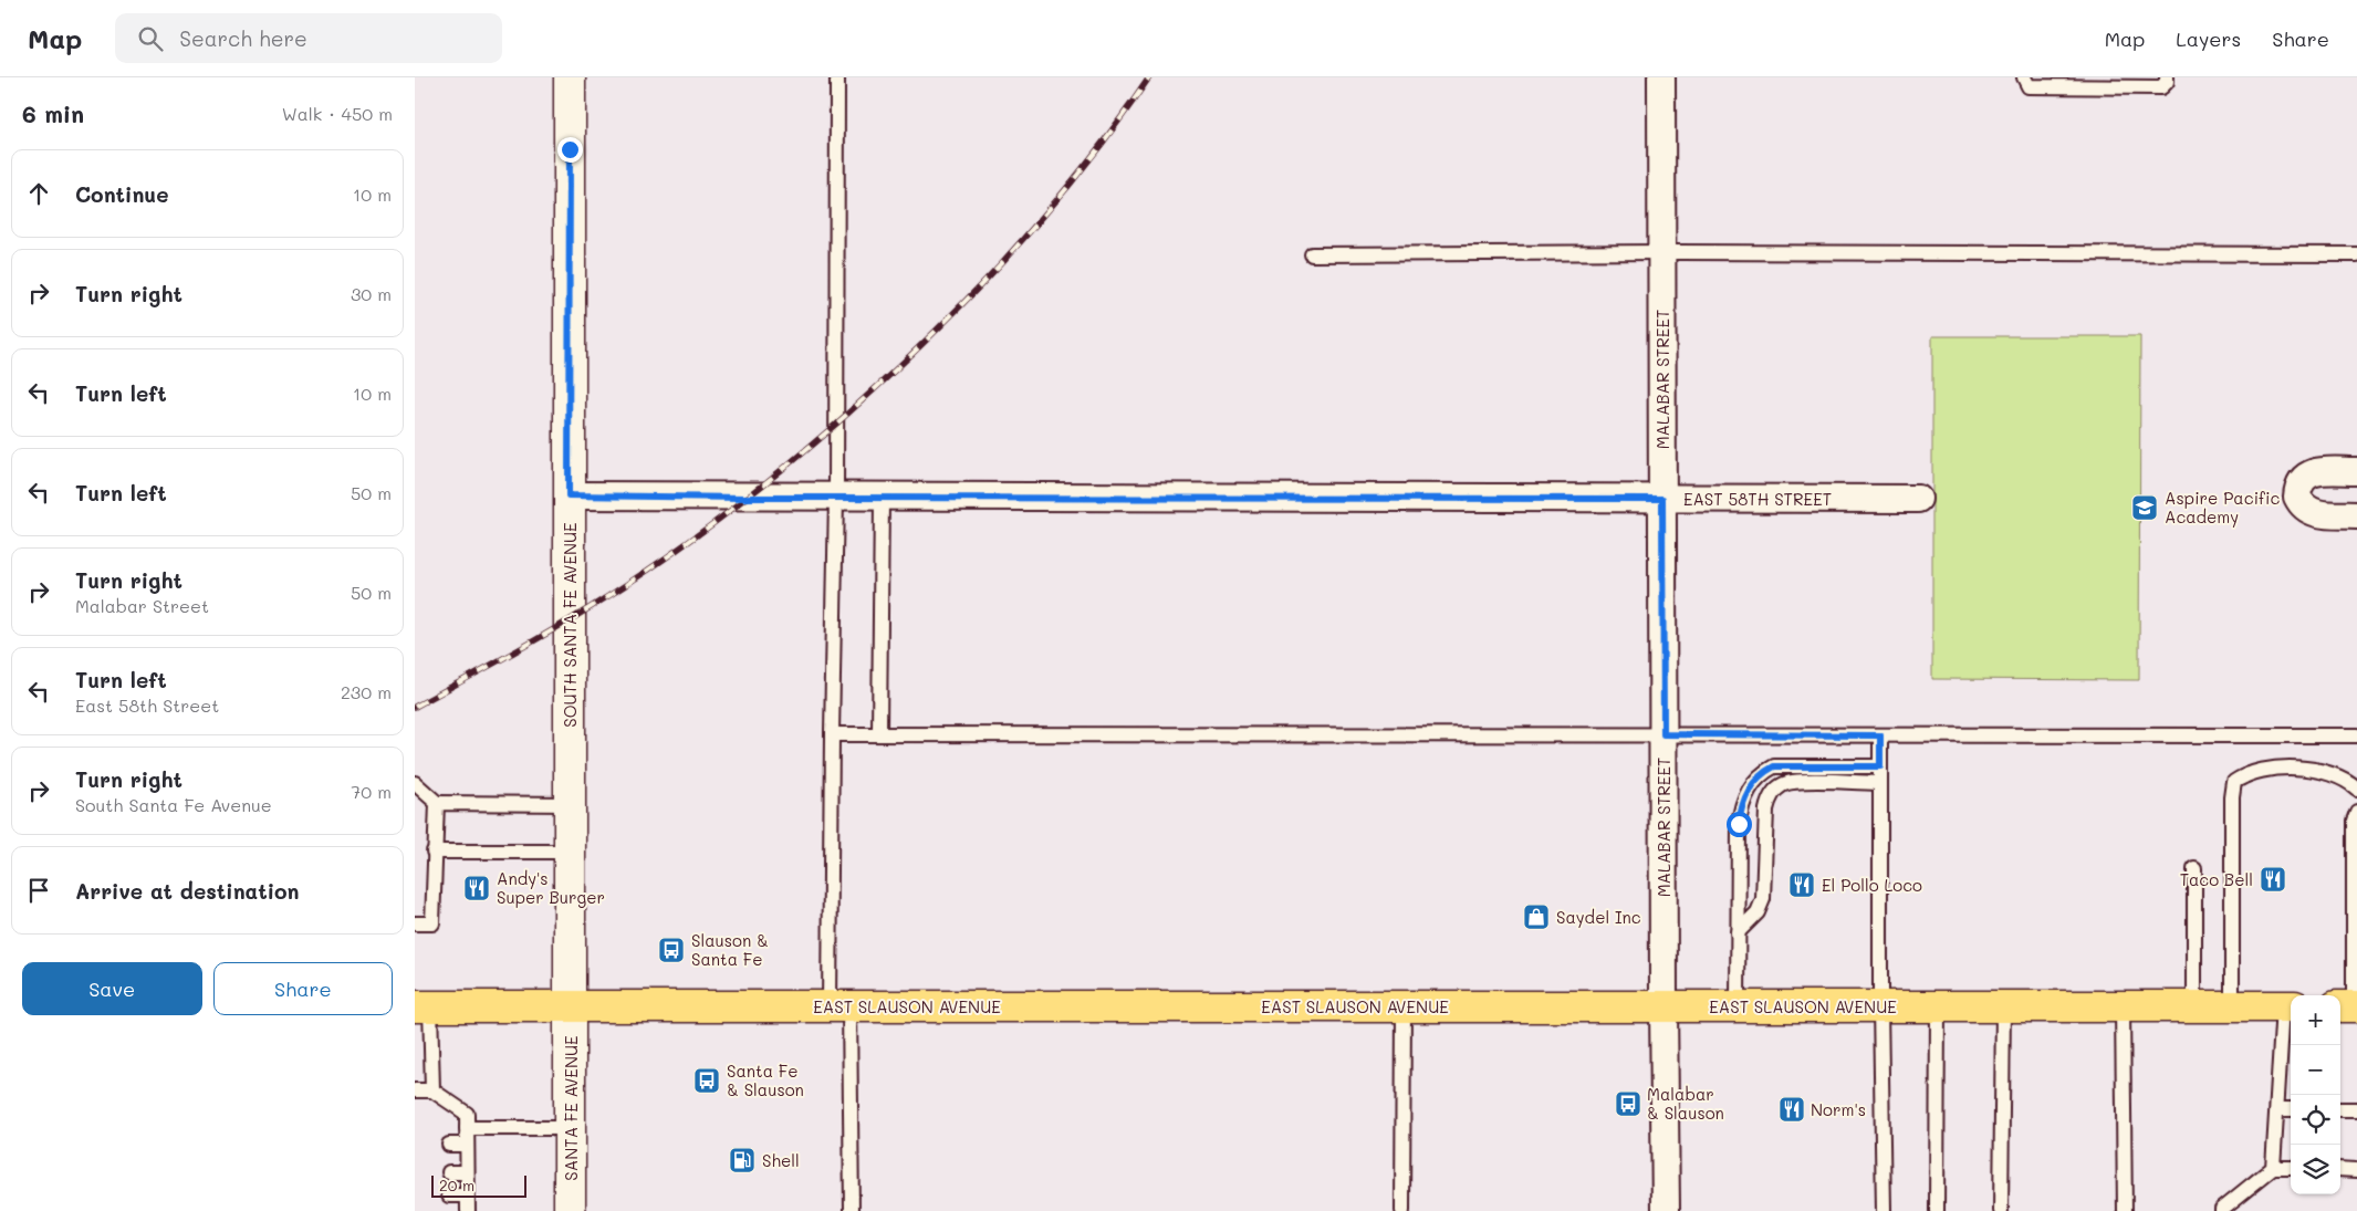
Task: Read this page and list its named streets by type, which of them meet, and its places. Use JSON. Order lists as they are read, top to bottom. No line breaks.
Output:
{"streets":{"main road":["SOUTH SANTA FE AVENUE","EAST SLAUSON AVENUE","SANTA FE AVENUE"],"street":["MALABAR STREET","EAST 58TH STREET"]},"crossings":[["MALABAR STREET","EAST 58TH STREET"],["MALABAR STREET","EAST SLAUSON AVENUE"],["EAST 58TH STREET","SOUTH SANTA FE AVENUE"],["SOUTH SANTA FE AVENUE","EAST SLAUSON AVENUE"],["SOUTH SANTA FE AVENUE","SANTA FE AVENUE"],["EAST SLAUSON AVENUE","SANTA FE AVENUE"]],"places":{"school or university":["Aspire Pacific Academy"],"restaurant":["Taco Bell","El Pollo Loco","Andy's Super Burger","Norm's"],"shop":["Saydel Inc"],"bus stop":["Slauson & Santa Fe","Santa Fe & Slauson","Malabar & Slauson"],"fuel station":["Shell"]},"scale_bar":"20 m","page":{"header":"Map","search":"Search here","nav":["Map","Layers","Share"],"heading":["6 min","Walk · 450 m"],"list":[["Continue","10 m"],["Turn right","30 m"],["Turn left","10 m"],["Turn left","50 m"],["Turn right","Malabar Street","50 m"],["Turn left","East 58th Street","230 m"],["Turn right","South Santa Fe Avenue","70 m"],"Arrive at destination"],"buttons":["Save","Share"],"map_buttons":["+","−"],"scale":"20 m"}}
